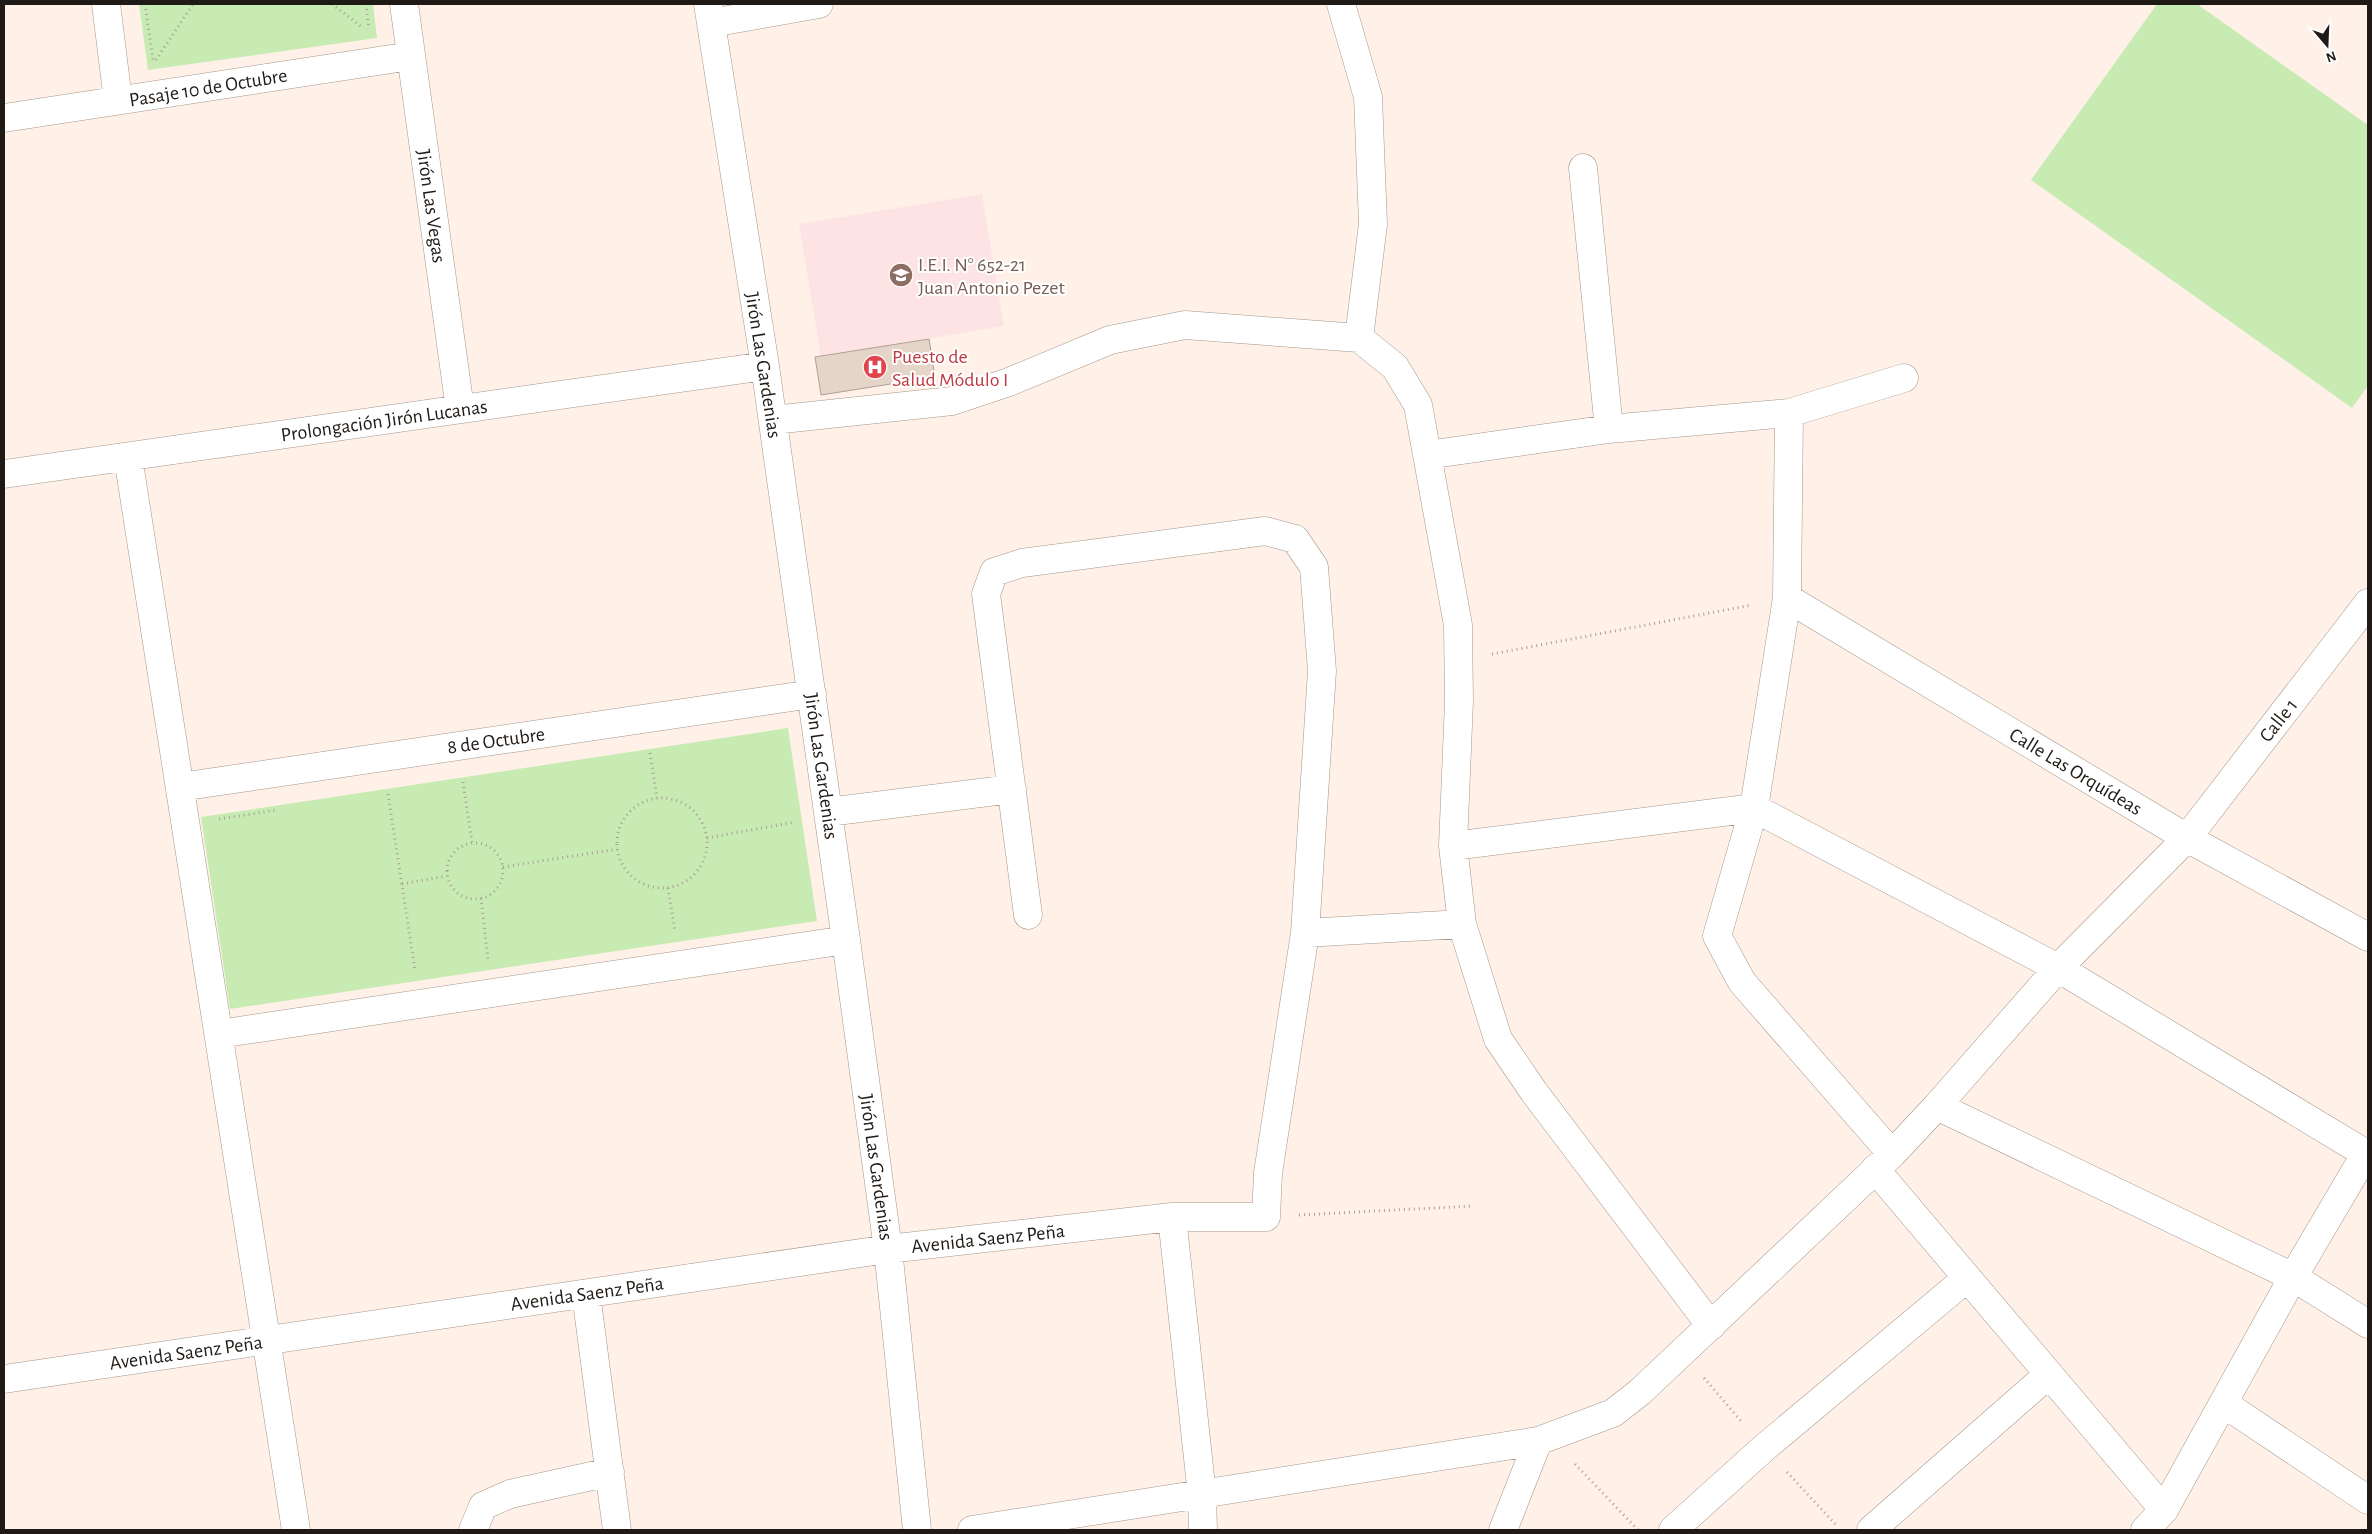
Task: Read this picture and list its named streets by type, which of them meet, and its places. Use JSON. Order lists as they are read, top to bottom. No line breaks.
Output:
{"streets":{"street":["Pasaje 10 de Octubre","Jirón Las Vegas","Jirón Las Gardenias","Prolongación Jirón Lucanas","Calle 1","8 de Octubre","Calle Las Orquídeas","Avenida Saenz Peña"]},"crossings":[["Pasaje 10 de Octubre","Jirón Las Vegas"],["Jirón Las Vegas","Prolongación Jirón Lucanas"],["Jirón Las Gardenias","Prolongación Jirón Lucanas"],["Jirón Las Gardenias","8 de Octubre"],["Jirón Las Gardenias","Avenida Saenz Peña"],["Calle 1","Calle Las Orquídeas"]],"places":{"school or university":["I.E.I. N° 652-21 Juan Antonio Pezet"],"hospital":["Puesto de Salud Módulo I"]},"north":"bottom"}
